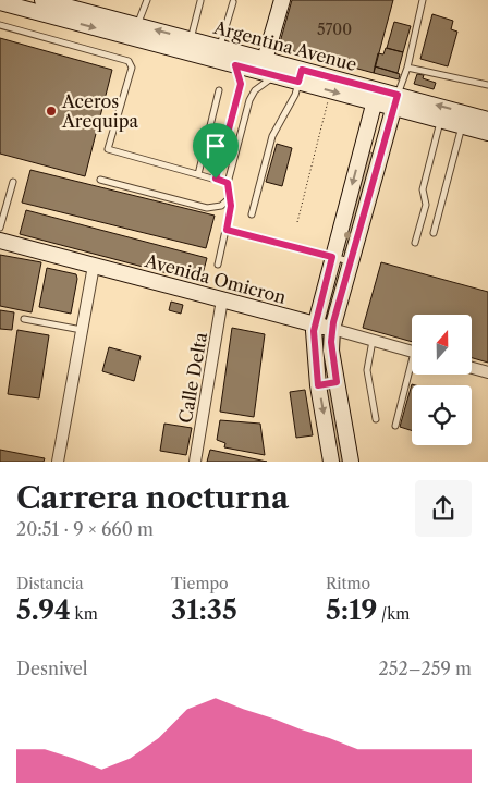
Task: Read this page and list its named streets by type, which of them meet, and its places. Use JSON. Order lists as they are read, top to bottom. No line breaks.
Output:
{"streets":{"main road":["Argentina Avenue","Avenida Omicron"],"street":["Calle Delta"]},"crossings":[["Avenida Omicron","Calle Delta"]],"places":["Aceros Arequipa"],"house_numbers":["5700"],"north":"top","page":{"heading":["Carrera nocturna","20:51 · 9 × 660 m"],"stats":[["Distancia","5.94 km"],["Tiempo","31:35"],["Ritmo","5:19 /km"]],"chart":["Desnivel","252–259 m"]}}
